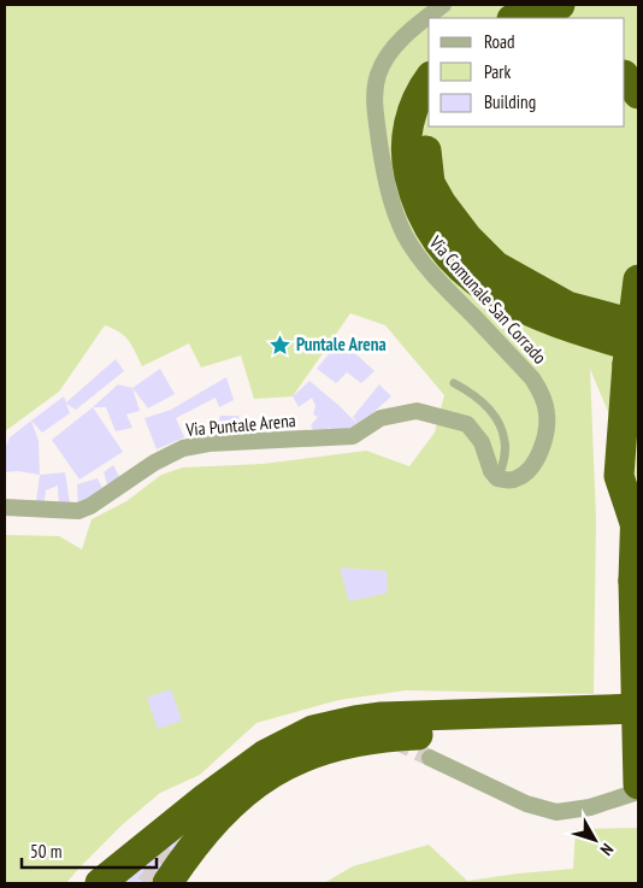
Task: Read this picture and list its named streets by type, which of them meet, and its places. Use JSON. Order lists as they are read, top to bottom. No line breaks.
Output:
{"streets":{"street":["Via Comunale San Corrado","Via Puntale Arena"]},"crossings":[["Via Comunale San Corrado","Via Puntale Arena"]],"places":{"place":["Puntale Arena"]},"legend":["Road","Park","Building"],"scale_bar":"50 m","north":"bottom right"}
